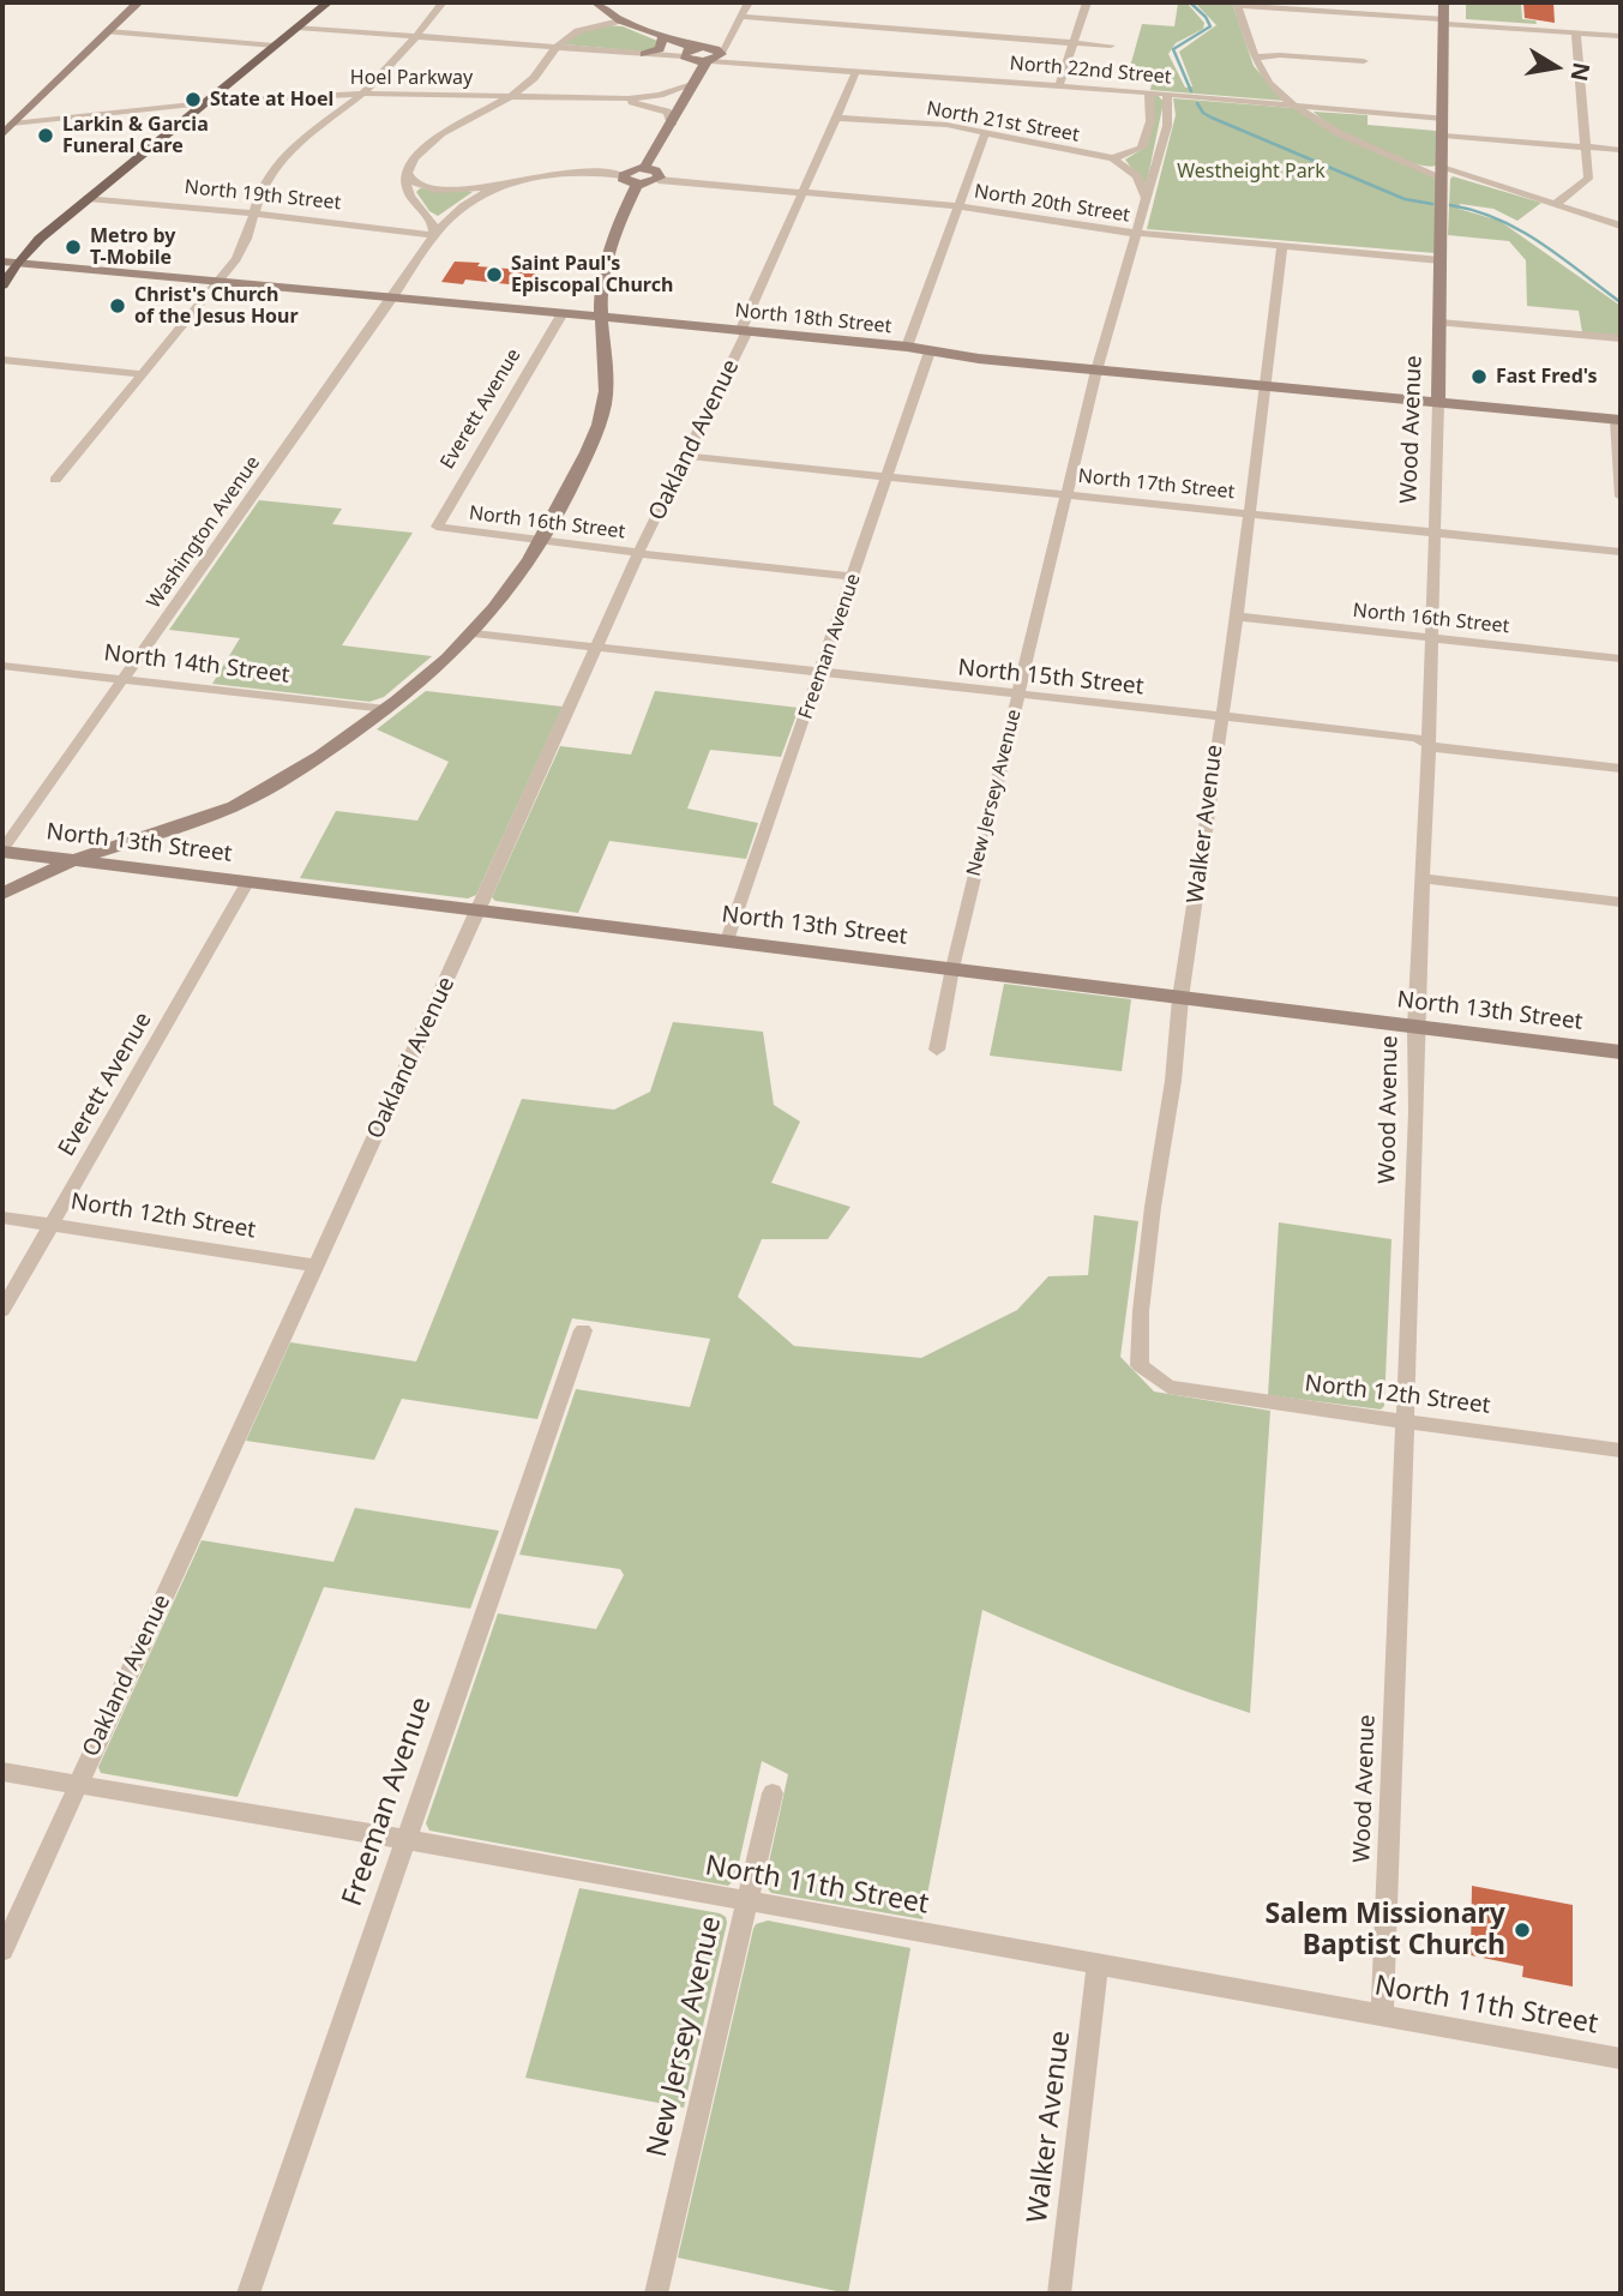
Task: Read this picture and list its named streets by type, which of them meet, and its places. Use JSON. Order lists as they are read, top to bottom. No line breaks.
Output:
{"streets":{"street":["North 22nd Street","Hoel Parkway","North 21st Street","North 19th Street","North 20th Street","North 18th Street","Everett Avenue","Wood Avenue","Oakland Avenue","North 17th Street","North 16th Street","Washington Avenue","Freeman Avenue","North 14th Street","North 15th Street","New Jersey Avenue","Walker Avenue","North 13th Street","North 12th Street","North 11th Street"]},"crossings":[["North 22nd Street","Wood Avenue"],["North 22nd Street","Oakland Avenue"],["North 22nd Street","New Jersey Avenue"],["North 21st Street","Oakland Avenue"],["North 19th Street","Washington Avenue"],["North 20th Street","Wood Avenue"],["North 20th Street","Oakland Avenue"],["North 20th Street","New Jersey Avenue"],["North 20th Street","Walker Avenue"],["North 18th Street","Everett Avenue"],["North 18th Street","Wood Avenue"],["North 18th Street","Oakland Avenue"],["North 18th Street","Washington Avenue"],["North 18th Street","Freeman Avenue"],["North 18th Street","New Jersey Avenue"],["North 18th Street","Walker Avenue"],["Everett Avenue","North 16th Street"],["Everett Avenue","North 13th Street"],["Everett Avenue","North 12th Street"],["Wood Avenue","North 17th Street"],["Wood Avenue","North 16th Street"],["Wood Avenue","North 15th Street"],["Wood Avenue","North 13th Street"],["Wood Avenue","North 12th Street"],["Wood Avenue","North 11th Street"],["Oakland Avenue","North 17th Street"],["Oakland Avenue","North 16th Street"],["Oakland Avenue","North 15th Street"],["Oakland Avenue","North 13th Street"],["Oakland Avenue","North 12th Street"],["Oakland Avenue","North 11th Street"],["North 17th Street","Freeman Avenue"],["North 17th Street","New Jersey Avenue"],["North 17th Street","Walker Avenue"],["North 16th Street","Freeman Avenue"],["North 16th Street","Walker Avenue"],["Washington Avenue","North 14th Street"],["Washington Avenue","North 13th Street"],["Freeman Avenue","North 15th Street"],["Freeman Avenue","North 13th Street"],["Freeman Avenue","North 11th Street"],["North 15th Street","New Jersey Avenue"],["North 15th Street","Walker Avenue"],["New Jersey Avenue","North 13th Street"],["New Jersey Avenue","North 11th Street"],["Walker Avenue","North 13th Street"],["Walker Avenue","North 12th Street"],["Walker Avenue","North 11th Street"]],"parks":["Westheight Park"],"places":["State at Hoel","Larkin & Garcia Funeral Care","Metro by T-Mobile","Saint Paul's Episcopal Church","Christ's Church of the Jesus Hour","Fast Fred's","Salem Missionary Baptist Church"],"north":"right"}
